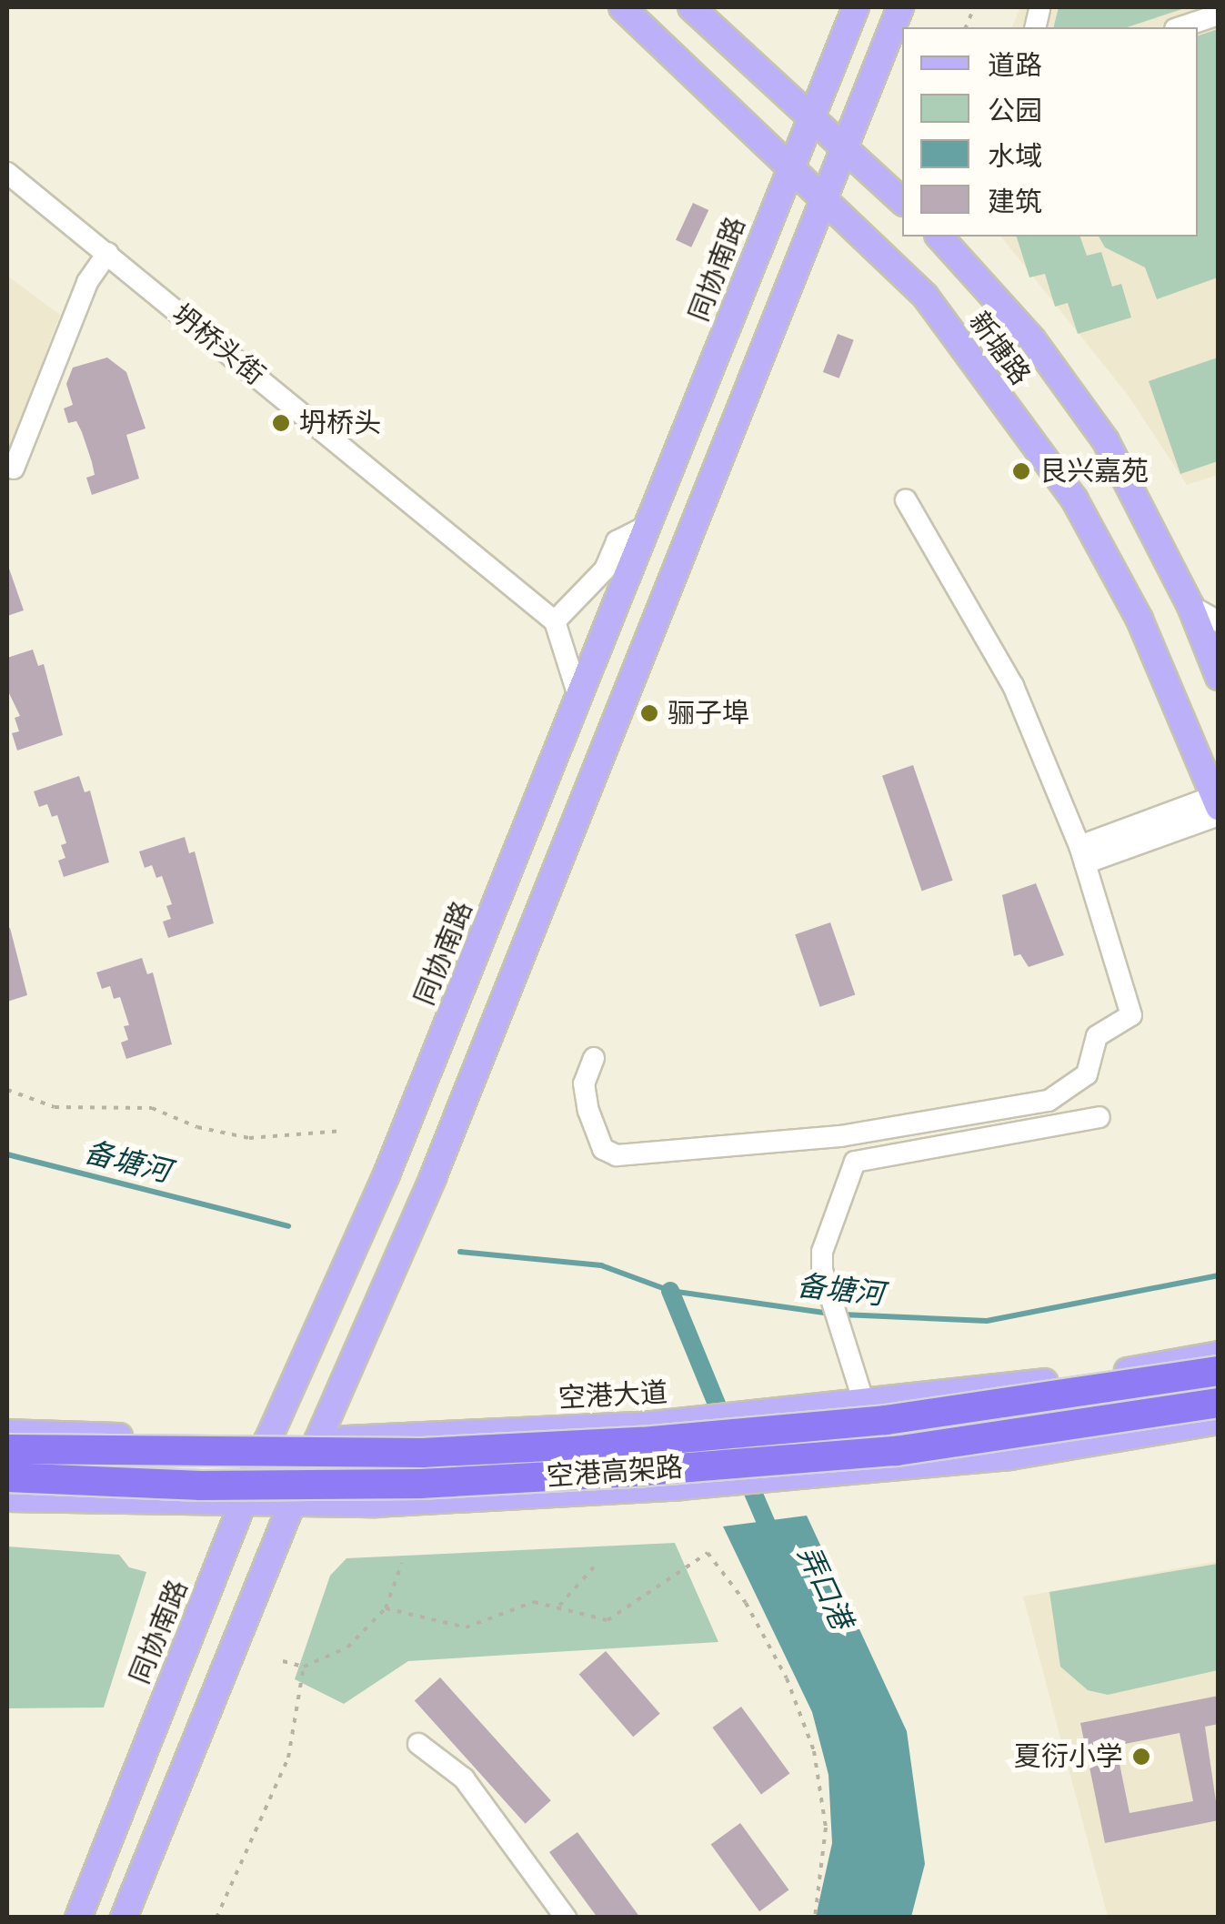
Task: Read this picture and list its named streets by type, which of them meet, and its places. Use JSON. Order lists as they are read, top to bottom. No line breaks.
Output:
{"streets":{"highway":["空港高架路"],"main road":["同协南路","新塘路","空港大道"],"street":["坍桥头街"]},"crossings":[["同协南路","新塘路"],["同协南路","空港大道"]],"water":["备塘河","弄口港"],"places":["坍桥头","艮兴嘉苑","骊子埠","夏衍小学"],"legend":["道路","公园","水域","建筑"]}
